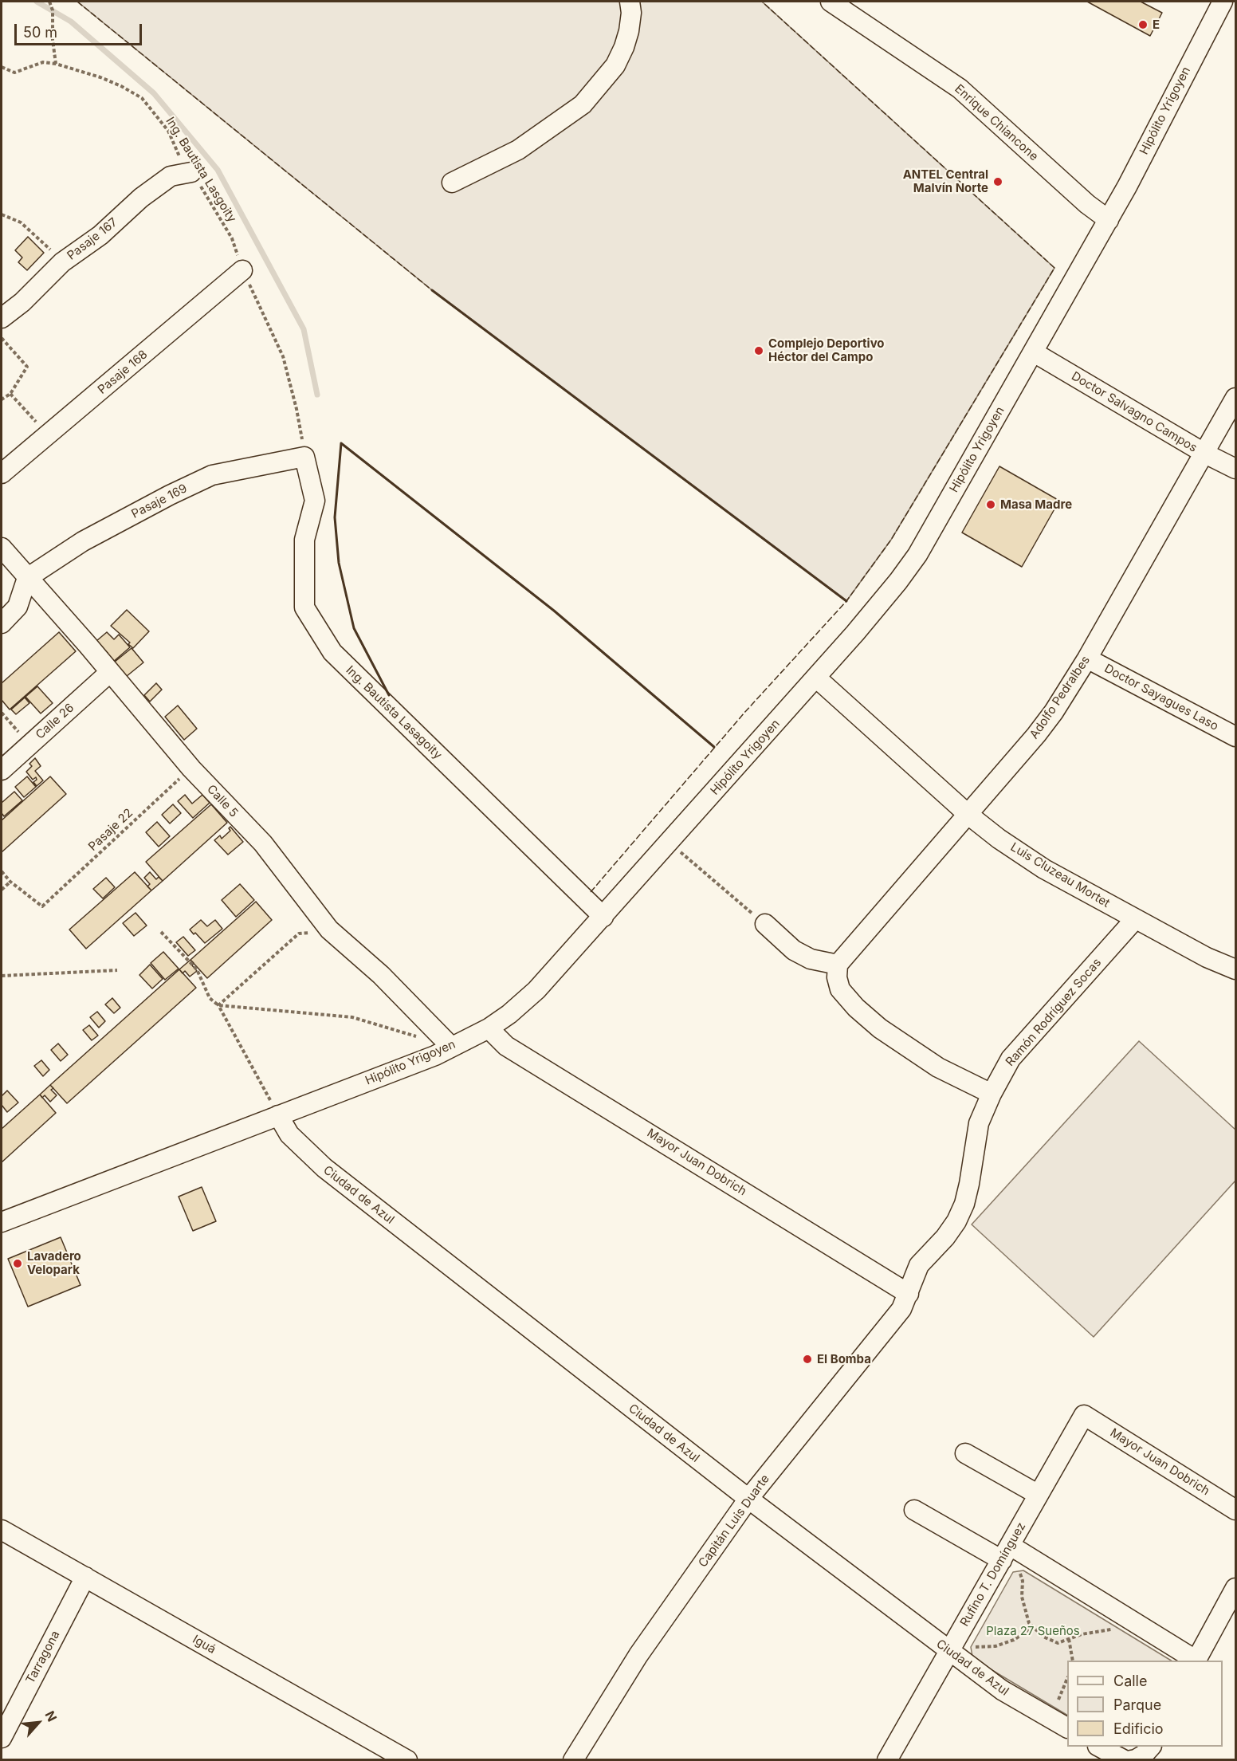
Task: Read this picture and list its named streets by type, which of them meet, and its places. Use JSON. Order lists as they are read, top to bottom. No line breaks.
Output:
{"streets":{"street":["Hipólito Yrigoyen","Enrique Chiancone","Pasaje 167","Pasaje 168","Doctor Salvagno Campos","Pasaje 169","Adolfo Pedralbes","Doctor Sayagues Laso","Ing. Bautista Lasagoity","Calle 26","Calle 5","Luis Cluzeau Mortet","Ramón Rodríguez Socas","Mayor Juan Dobrich","Ciudad de Azul","Capitán Luis Duarte","Rufino T. Domínguez","Iguá","Tarragona"],"path":["Ing. Bautista Lasgoity","Pasaje 22"]},"crossings":[["Hipólito Yrigoyen","Enrique Chiancone"],["Hipólito Yrigoyen","Doctor Salvagno Campos"],["Hipólito Yrigoyen","Ing. Bautista Lasagoity"],["Hipólito Yrigoyen","Calle 5"],["Hipólito Yrigoyen","Luis Cluzeau Mortet"],["Hipólito Yrigoyen","Mayor Juan Dobrich"],["Hipólito Yrigoyen","Ciudad de Azul"],["Ing. Bautista Lasgoity","Pasaje 167"],["Ing. Bautista Lasgoity","Pasaje 168"],["Ing. Bautista Lasgoity","Pasaje 169"],["Ing. Bautista Lasgoity","Ing. Bautista Lasagoity"],["Doctor Salvagno Campos","Adolfo Pedralbes"],["Pasaje 169","Ing. Bautista Lasagoity"],["Pasaje 169","Calle 5"],["Adolfo Pedralbes","Doctor Sayagues Laso"],["Adolfo Pedralbes","Luis Cluzeau Mortet"],["Calle 26","Calle 5"],["Calle 5","Pasaje 22"],["Luis Cluzeau Mortet","Ramón Rodríguez Socas"],["Ramón Rodríguez Socas","Mayor Juan Dobrich"],["Ramón Rodríguez Socas","Capitán Luis Duarte"],["Mayor Juan Dobrich","Capitán Luis Duarte"],["Mayor Juan Dobrich","Rufino T. Domínguez"],["Ciudad de Azul","Capitán Luis Duarte"],["Ciudad de Azul","Rufino T. Domínguez"],["Iguá","Tarragona"]],"parks":["Plaza 27 Sueños"],"places":["E","ANTEL Central Malvín Norte","Complejo Deportivo Héctor del Campo","Masa Madre","Lavadero Velopark","El Bomba"],"legend":["Calle","Parque","Edificio"],"scale_bar":"50 m","north":"top right"}
